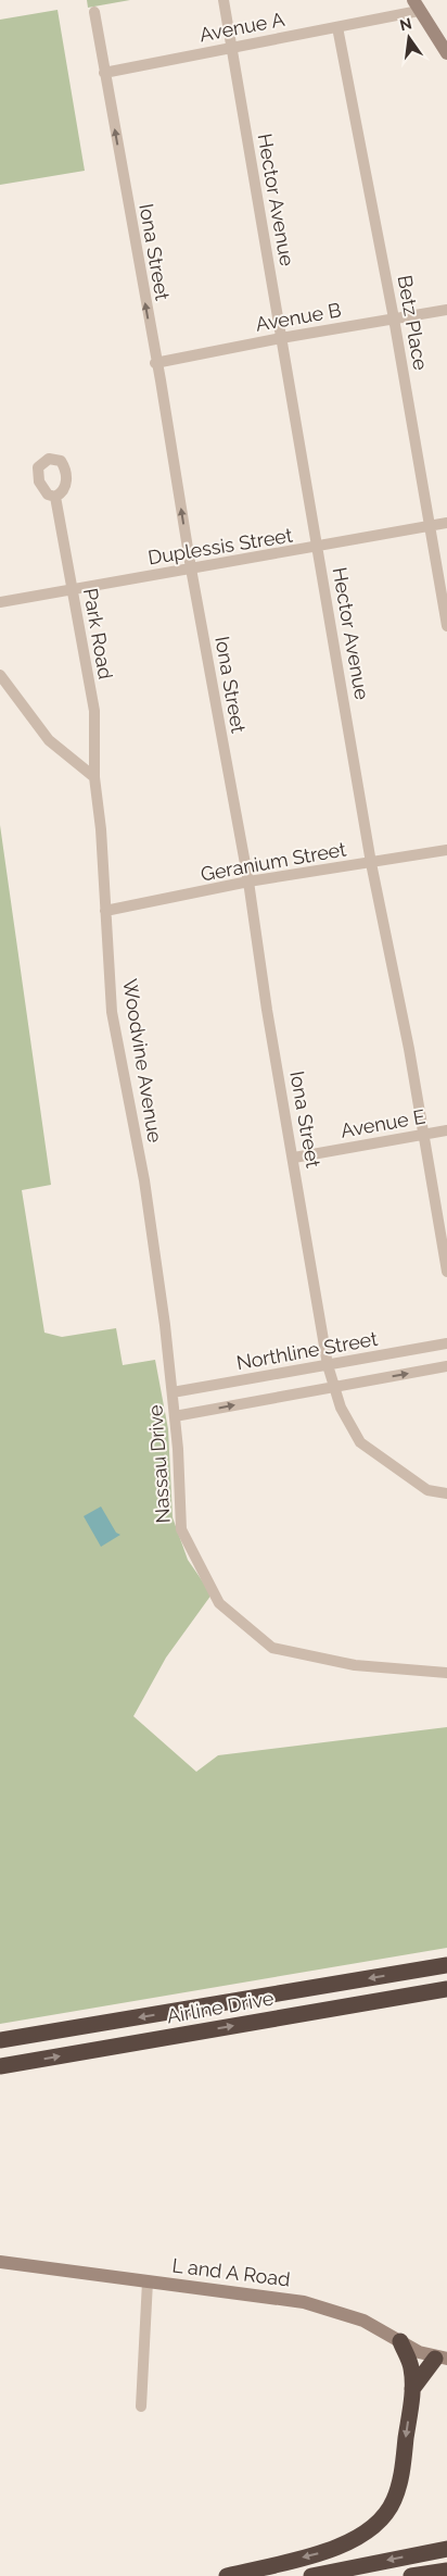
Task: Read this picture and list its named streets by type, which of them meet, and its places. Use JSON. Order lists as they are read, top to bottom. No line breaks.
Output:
{"streets":{"highway":["Airline Drive"],"street":["Avenue A","Hector Avenue","Iona Street","Avenue B","Betz Place","Duplessis Street","Park Road","Geranium Street","Woodvine Avenue","Avenue E","Northline Street","Nassau Drive","L and A Road"]},"crossings":[["Avenue A","Hector Avenue"],["Avenue A","Iona Street"],["Avenue A","Betz Place"],["Hector Avenue","Avenue B"],["Hector Avenue","Duplessis Street"],["Hector Avenue","Geranium Street"],["Hector Avenue","Avenue E"],["Iona Street","Avenue B"],["Iona Street","Duplessis Street"],["Iona Street","Geranium Street"],["Iona Street","Avenue E"],["Iona Street","Northline Street"],["Avenue B","Betz Place"],["Betz Place","Duplessis Street"],["Duplessis Street","Park Road"],["Park Road","Woodvine Avenue"],["Geranium Street","Woodvine Avenue"],["Woodvine Avenue","Northline Street"],["Woodvine Avenue","Nassau Drive"],["Northline Street","Nassau Drive"]],"north":"top"}
